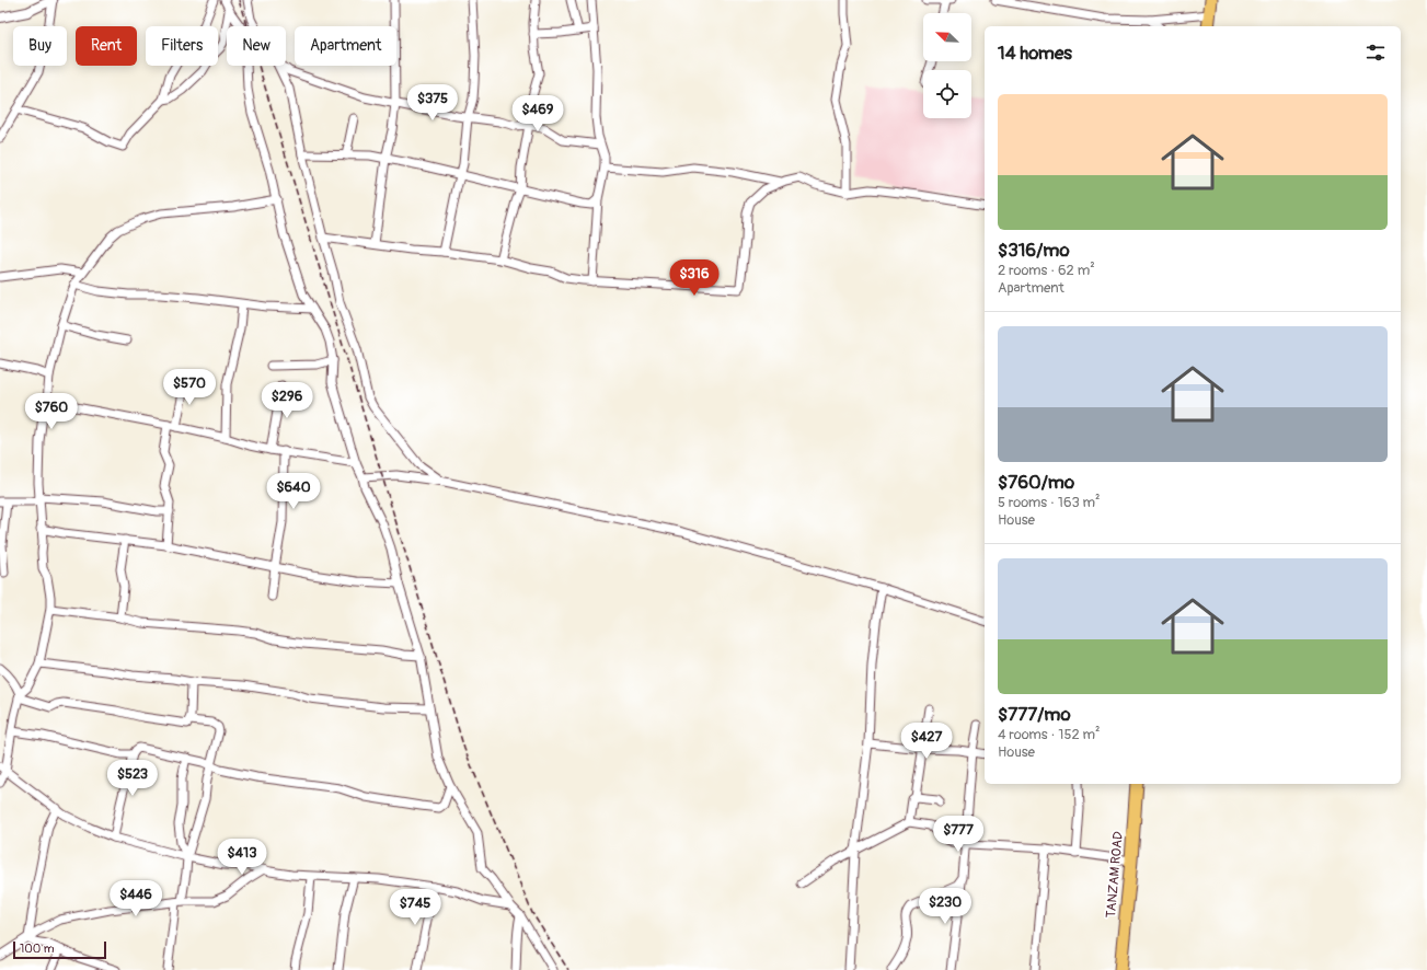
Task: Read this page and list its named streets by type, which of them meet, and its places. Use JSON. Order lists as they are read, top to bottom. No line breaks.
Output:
{"streets":{"highway":["TANZAM ROAD"]},"scale_bar":"100 m","north":"top left","page":{"chip":["Buy","Rent","Filters","New","Apartment"],"heading":"14 homes","list":[{"name":"$316/mo","note":"2 rooms · 62 m² · Apartment"},{"name":"$760/mo","note":"5 rooms · 163 m² · House"},{"name":"$777/mo","note":"4 rooms · 152 m² · House"}],"price":["$375","$469","$316","$570","$296","$760","$640","$427","$523","$777","$413","$446","$230","$745"],"scale":"100 m"}}
